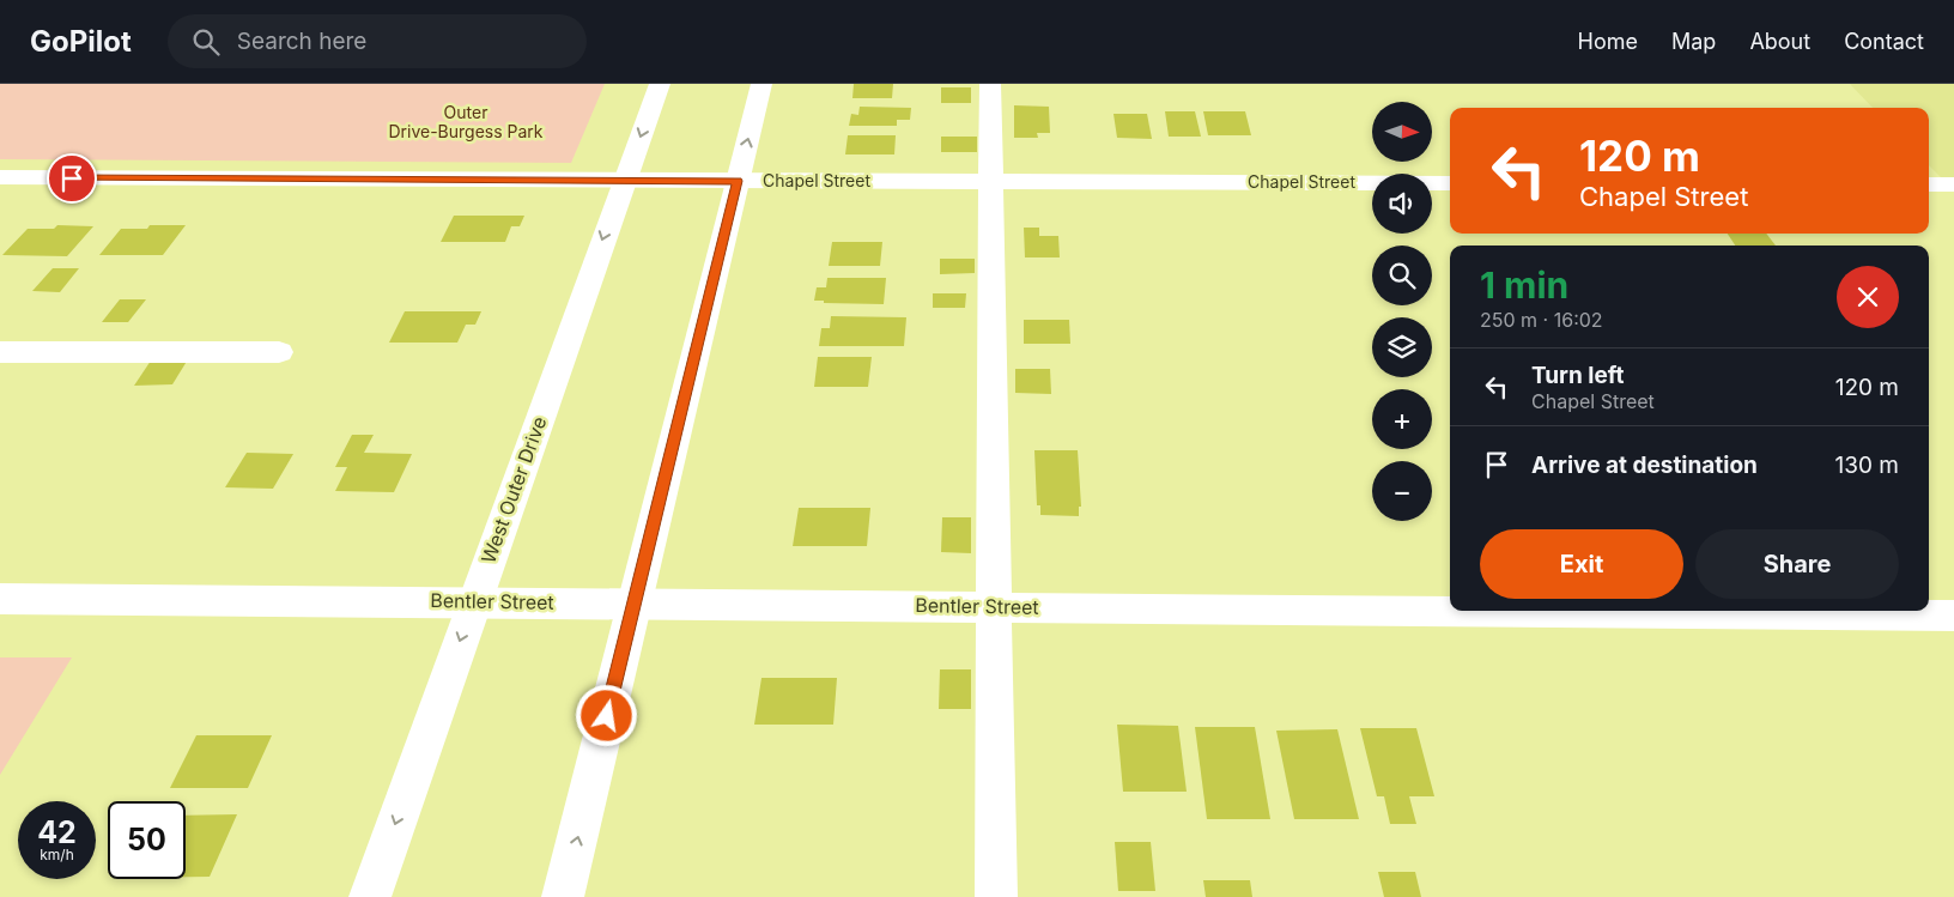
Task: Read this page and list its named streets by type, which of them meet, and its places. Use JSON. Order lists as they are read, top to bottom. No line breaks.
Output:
{"streets":{"street":["Chapel Street","West Outer Drive","Bentler Street"]},"crossings":[["Chapel Street","West Outer Drive"],["West Outer Drive","Bentler Street"]],"parks":["Outer Drive-Burgess Park"],"north":"right","page":{"header":"GoPilot","search":"Search here","nav":["Home","Map","About","Contact"],"map_buttons":["+","−"],"turn":["120 m","Chapel Street"],"heading":["1 min","250 m · 16:02"],"list":[{"name":"Turn left","note":"Chapel Street","value":"120 m"},{"name":"Arrive at destination","value":"130 m"}],"buttons":["Exit","Share"],"speed":"42 km/h","limit":"50"}}
